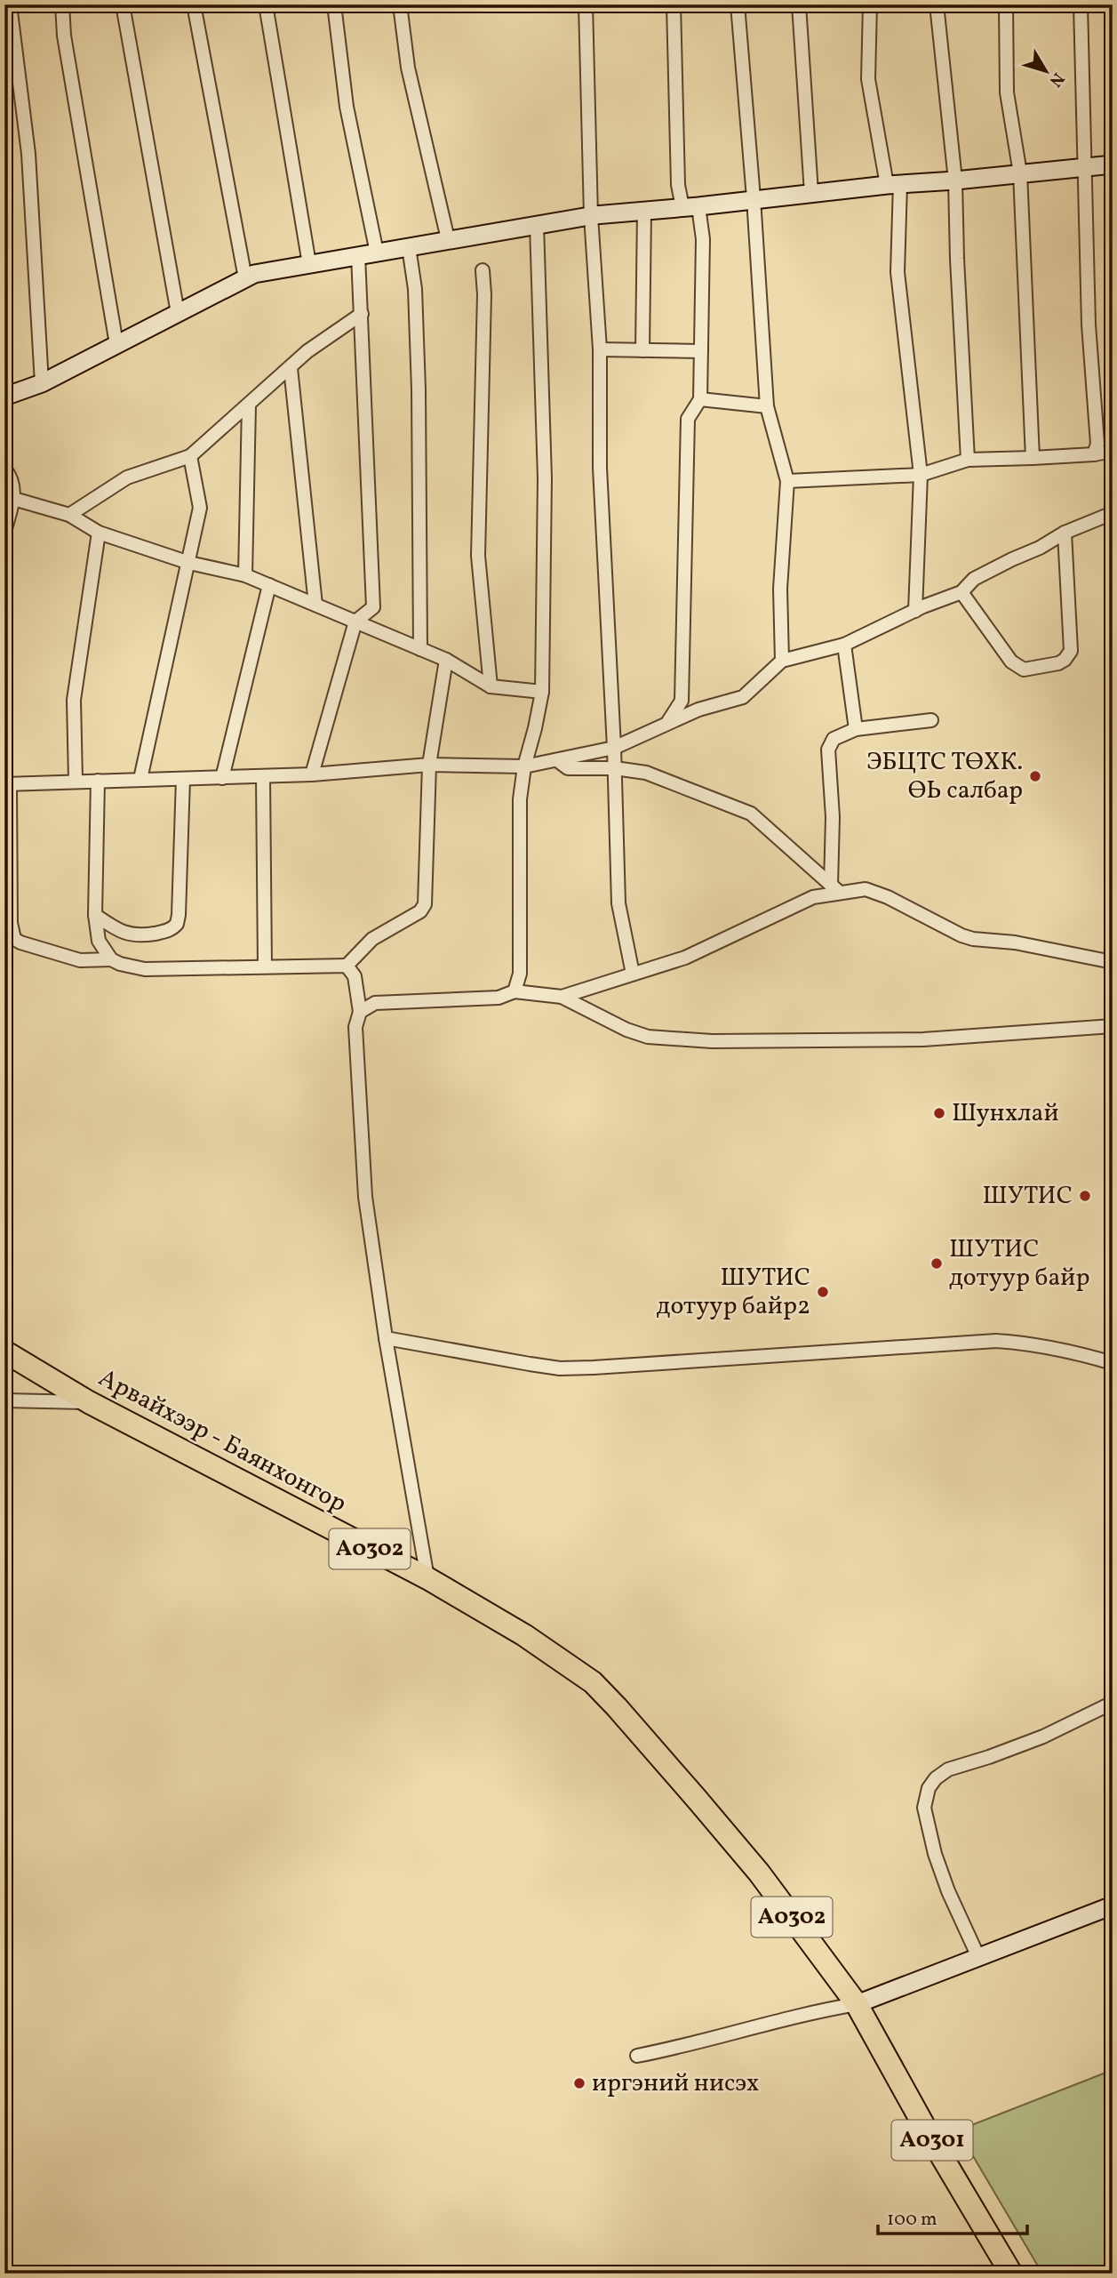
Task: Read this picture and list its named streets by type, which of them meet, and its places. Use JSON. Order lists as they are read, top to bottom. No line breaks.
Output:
{"streets":{"highway":["Арвайхээр - Баянхонгор","A0302","A0301"]},"places":["ЭБЦТС ТӨХК. ӨЬ салбар","Шунхлай","ШУТИС","ШУТИС дотуур байр","ШУТИС дотуур байр2","иргэний нисэх"],"scale_bar":"100 m","north":"bottom right"}
